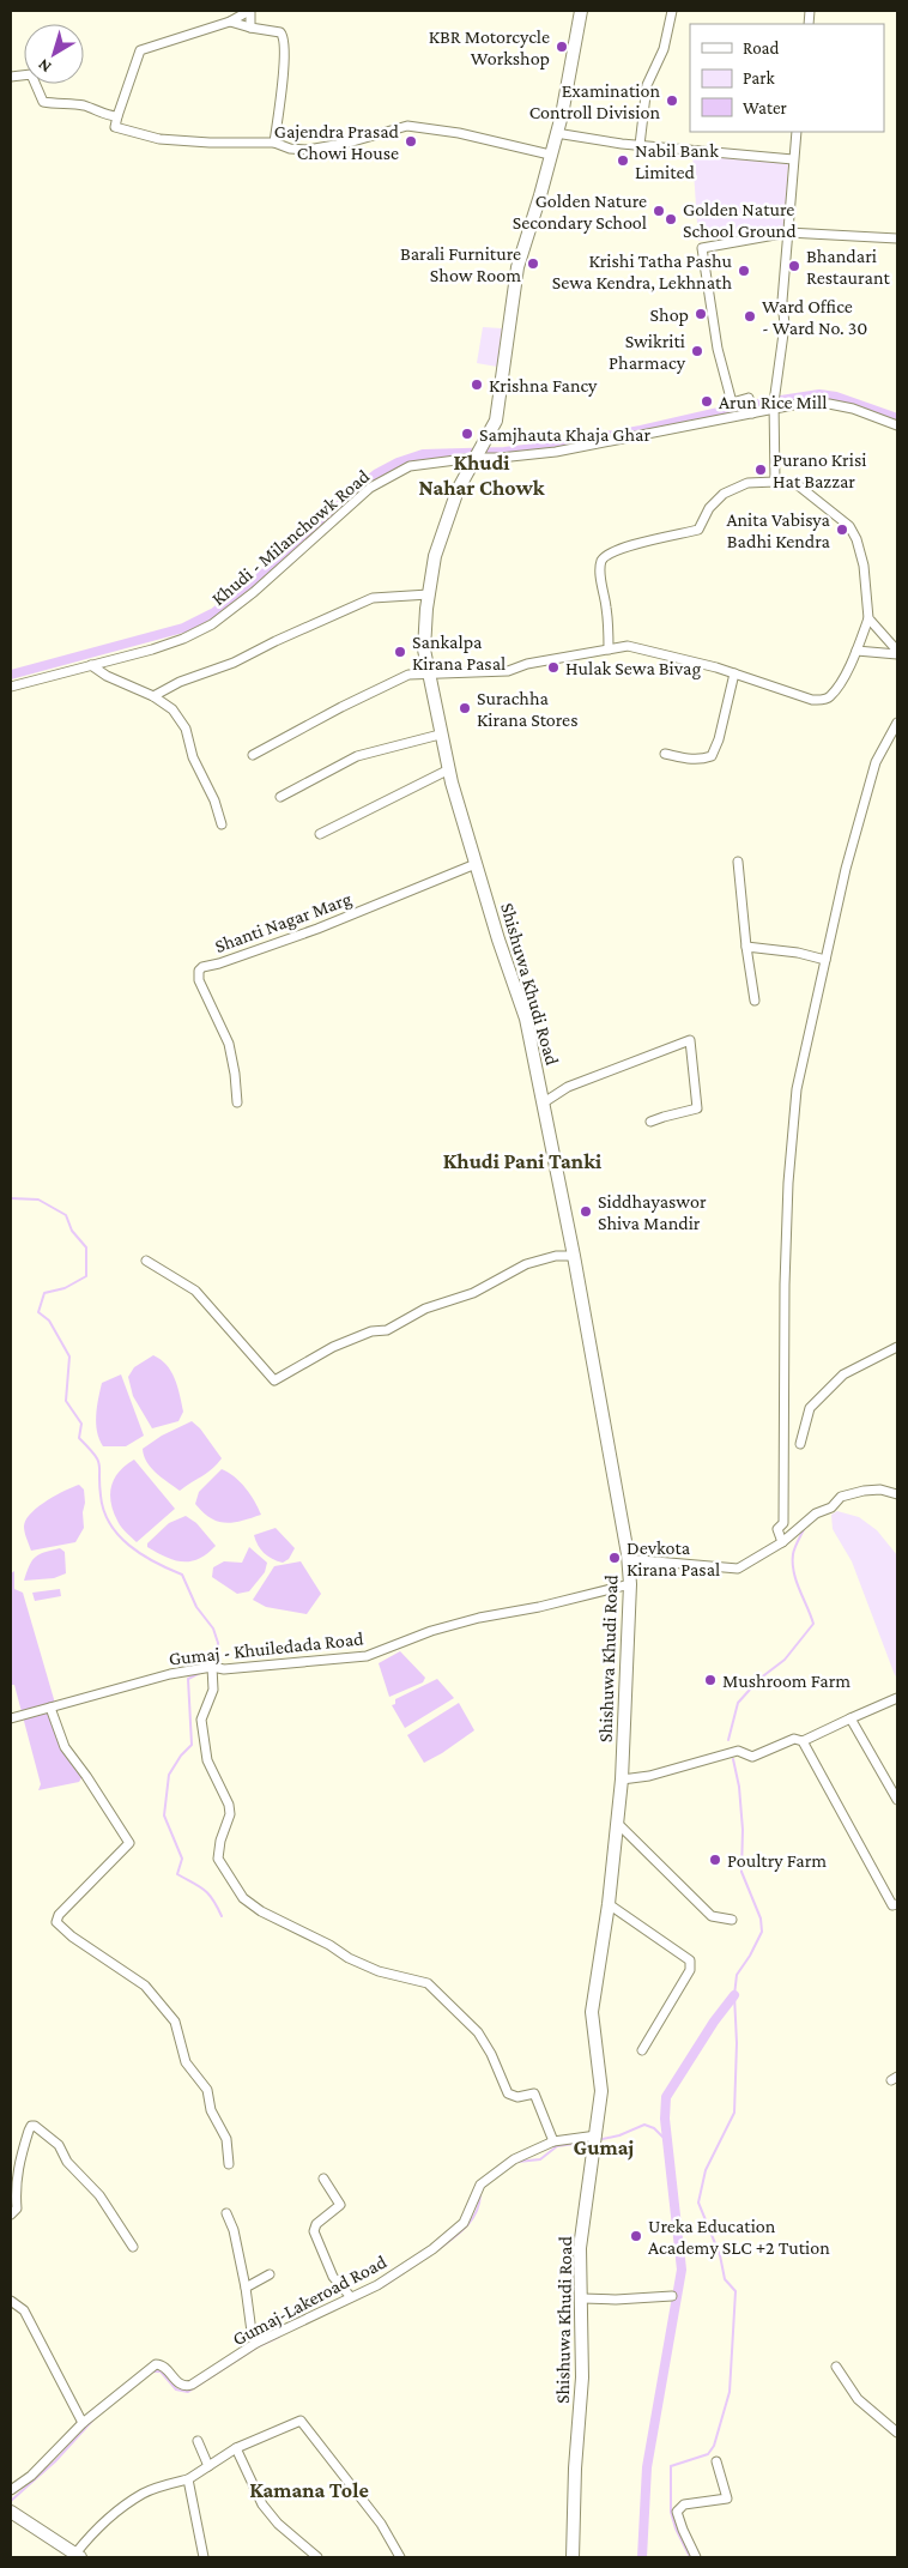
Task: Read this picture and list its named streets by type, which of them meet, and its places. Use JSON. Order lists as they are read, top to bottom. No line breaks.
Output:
{"streets":{"main road":["Shishuwa Khudi Road"],"street":["Khudi - Milanchowk Road","Shanti Nagar Marg","Gumaj - Khuiledada Road","Gumaj-Lakeroad Road"]},"crossings":[["Khudi - Milanchowk Road","Shishuwa Khudi Road"],["Shanti Nagar Marg","Shishuwa Khudi Road"],["Shishuwa Khudi Road","Gumaj - Khuiledada Road"],["Shishuwa Khudi Road","Gumaj-Lakeroad Road"]],"districts":["Khudi Nahar Chowk","Khudi Pani Tanki","Gumaj","Kamana Tole"],"places":["KBR Motorcycle Workshop","Examination Controll Division","Gajendra Prasad Chowi House","Nabil Bank Limited","Golden Nature Secondary School","Golden Nature School Ground","Barali Furniture Show Room","Bhandari Restaurant","Krishi Tatha Pashu Sewa Kendra, Lekhnath","Shop","Ward Office - Ward No. 30","Swikriti Pharmacy","Krishna Fancy","Arun Rice Mill","Samjhauta Khaja Ghar","Purano Krisi Hat Bazzar","Anita Vabisya Badhi Kendra","Sankalpa Kirana Pasal","Hulak Sewa Bivag","Surachha Kirana Stores","Siddhayaswor Shiva Mandir","Devkota Kirana Pasal","Mushroom Farm","Poultry Farm","Ureka Education Academy SLC +2 Tution"],"legend":["Road","Park","Water"],"north":"bottom left"}
